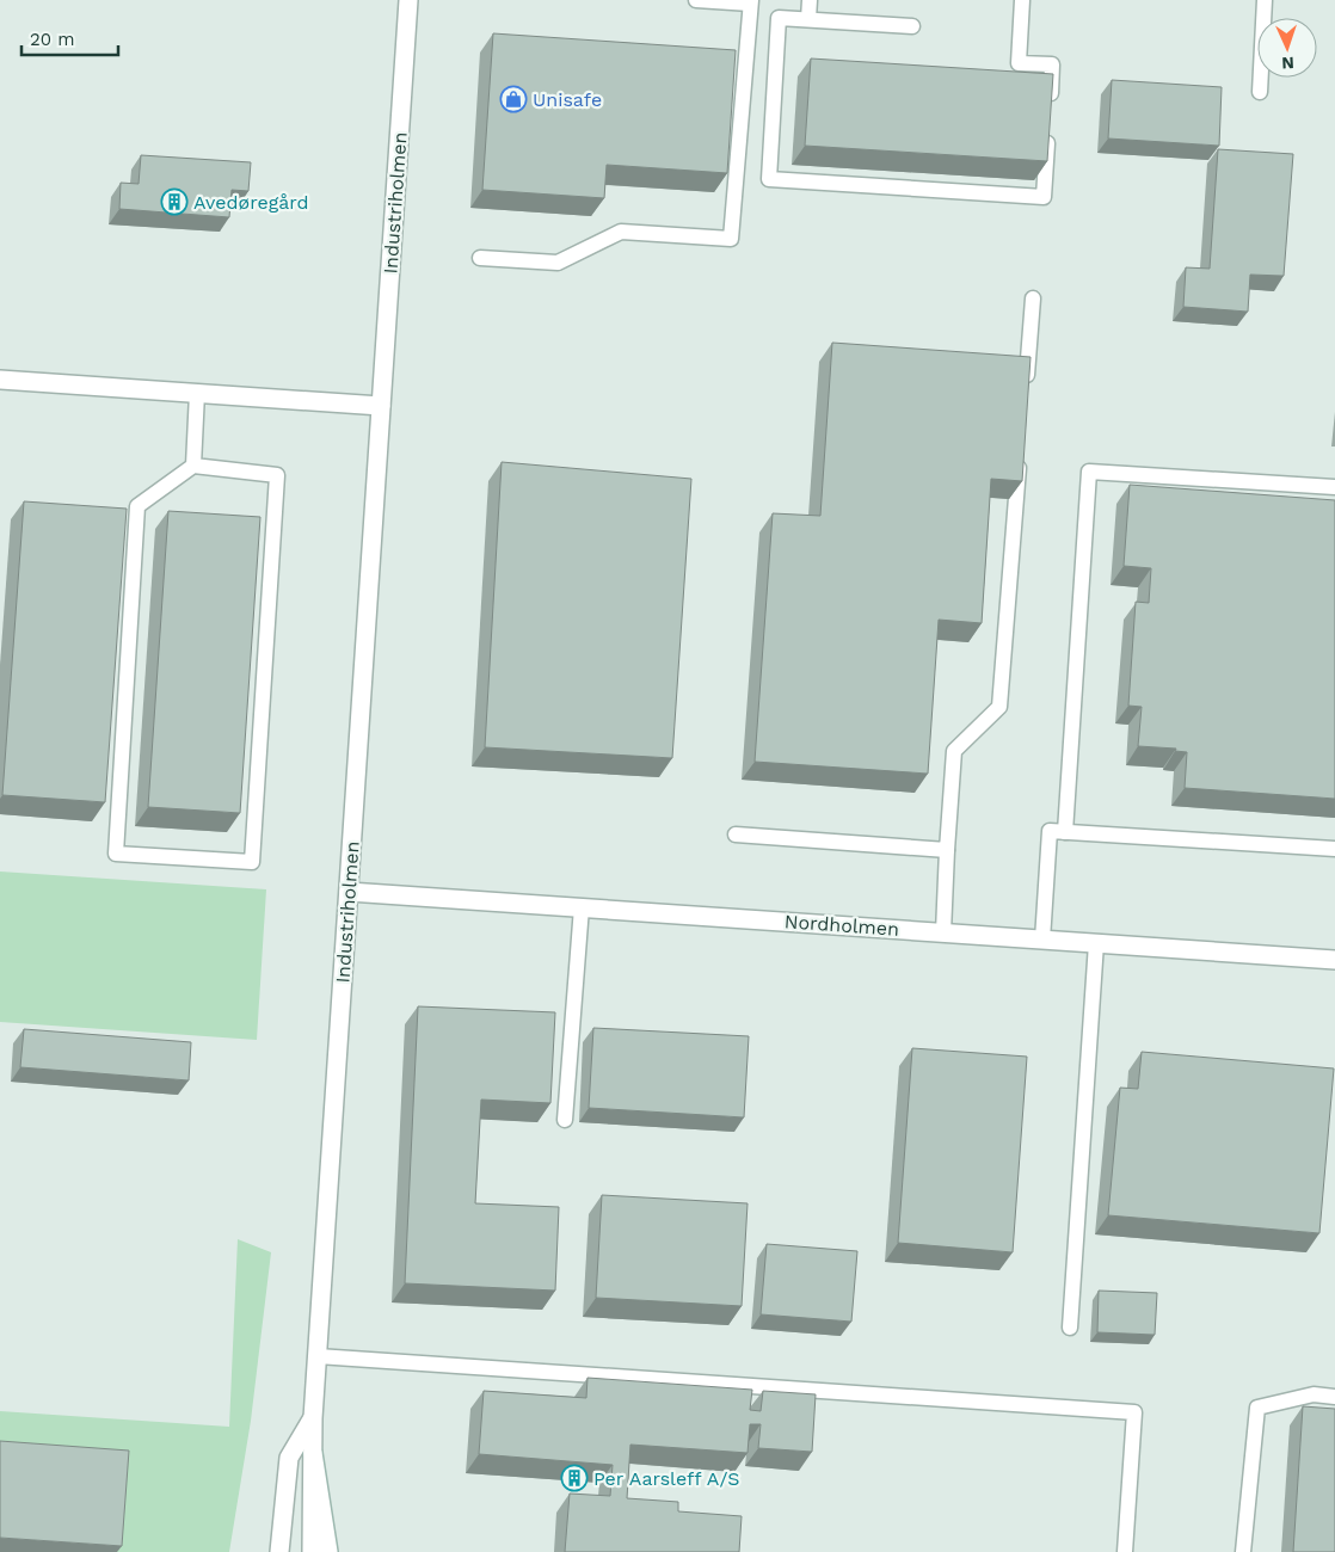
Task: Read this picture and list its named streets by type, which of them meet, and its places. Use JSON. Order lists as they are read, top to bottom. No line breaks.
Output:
{"streets":{"street":["Industriholmen","Nordholmen"]},"crossings":[["Industriholmen","Nordholmen"]],"places":{"shop":["Unisafe"],"building":["Avedøregård","Per Aarsleff A/S"]},"scale_bar":"20 m","north":"bottom"}
